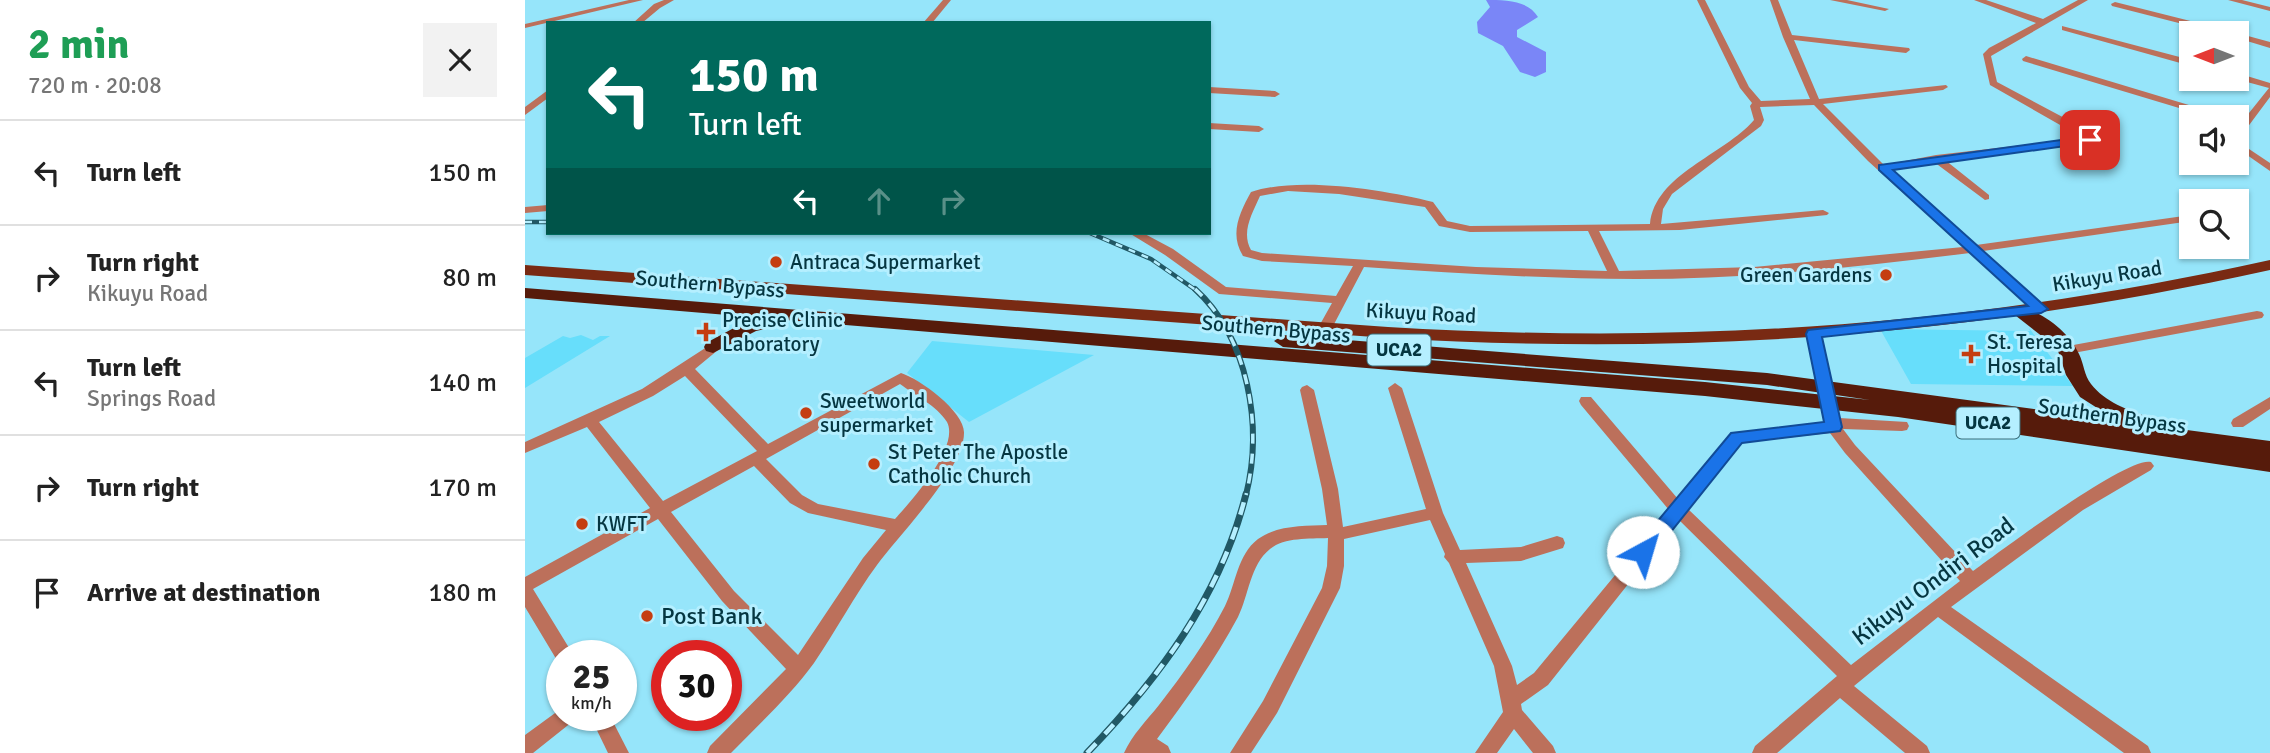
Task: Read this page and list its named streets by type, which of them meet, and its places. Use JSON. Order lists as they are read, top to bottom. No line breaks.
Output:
{"streets":{"highway":["Southern Bypass","UCA2"],"main road":["Kikuyu Road"],"street":["Kikuyu Ondiri Road"]},"places":{"other":["Antraca Supermarket","Green Gardens","Sweetworld supermarket","St Peter The Apostle Catholic Church","KWFT","Post Bank"],"health":["Precise Clinic Laboratory","St. Teresa Hospital"]},"north":"left","page":{"heading":["2 min","720 m · 20:08"],"turn":["150 m","Turn left"],"list":[{"name":"Turn left","value":"150 m"},{"name":"Turn right","note":"Kikuyu Road","value":"80 m"},{"name":"Turn left","note":"Springs Road","value":"140 m"},{"name":"Turn right","value":"170 m"},{"name":"Arrive at destination","value":"180 m"}],"speed":"25 km/h","limit":"30"}}
